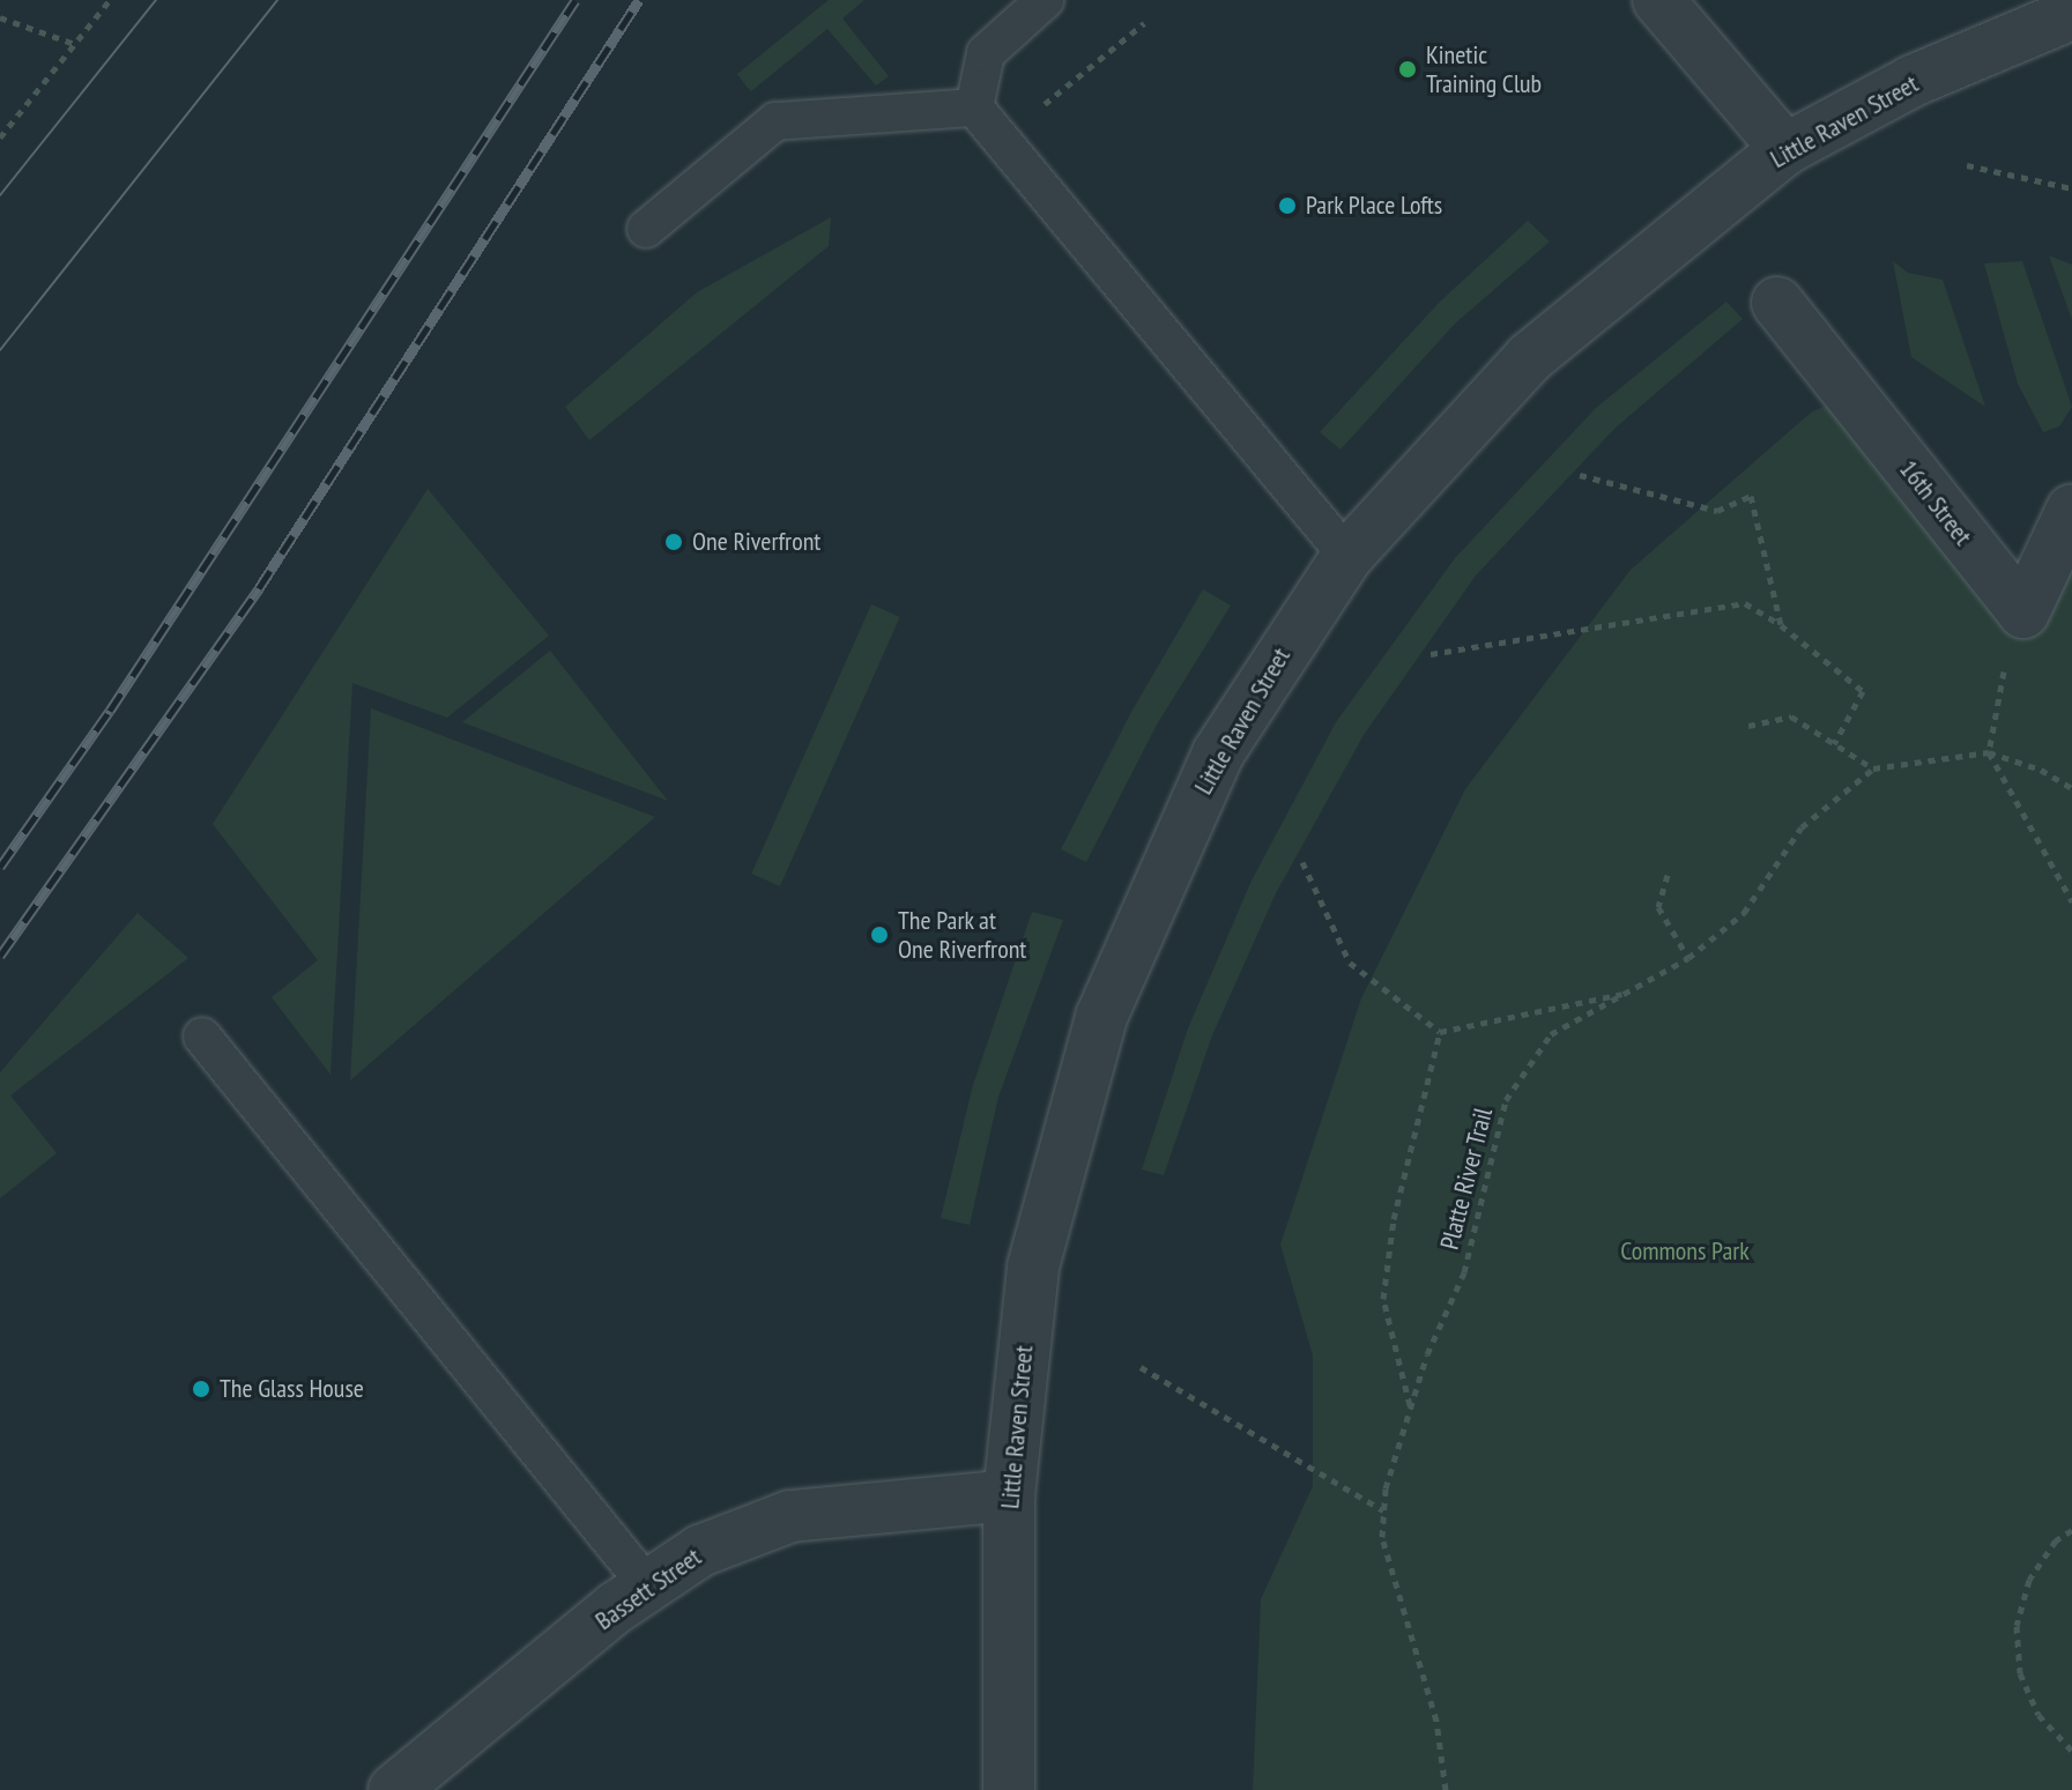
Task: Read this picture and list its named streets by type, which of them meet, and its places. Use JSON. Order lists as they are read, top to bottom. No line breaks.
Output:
{"streets":{"street":["Little Raven Street","16th Street","Bassett Street"],"path":["Platte River Trail"]},"crossings":[["Little Raven Street","Bassett Street"]],"parks":["Commons Park"],"places":["Kinetic Training Club","Park Place Lofts","One Riverfront","The Park at One Riverfront","The Glass House"]}
